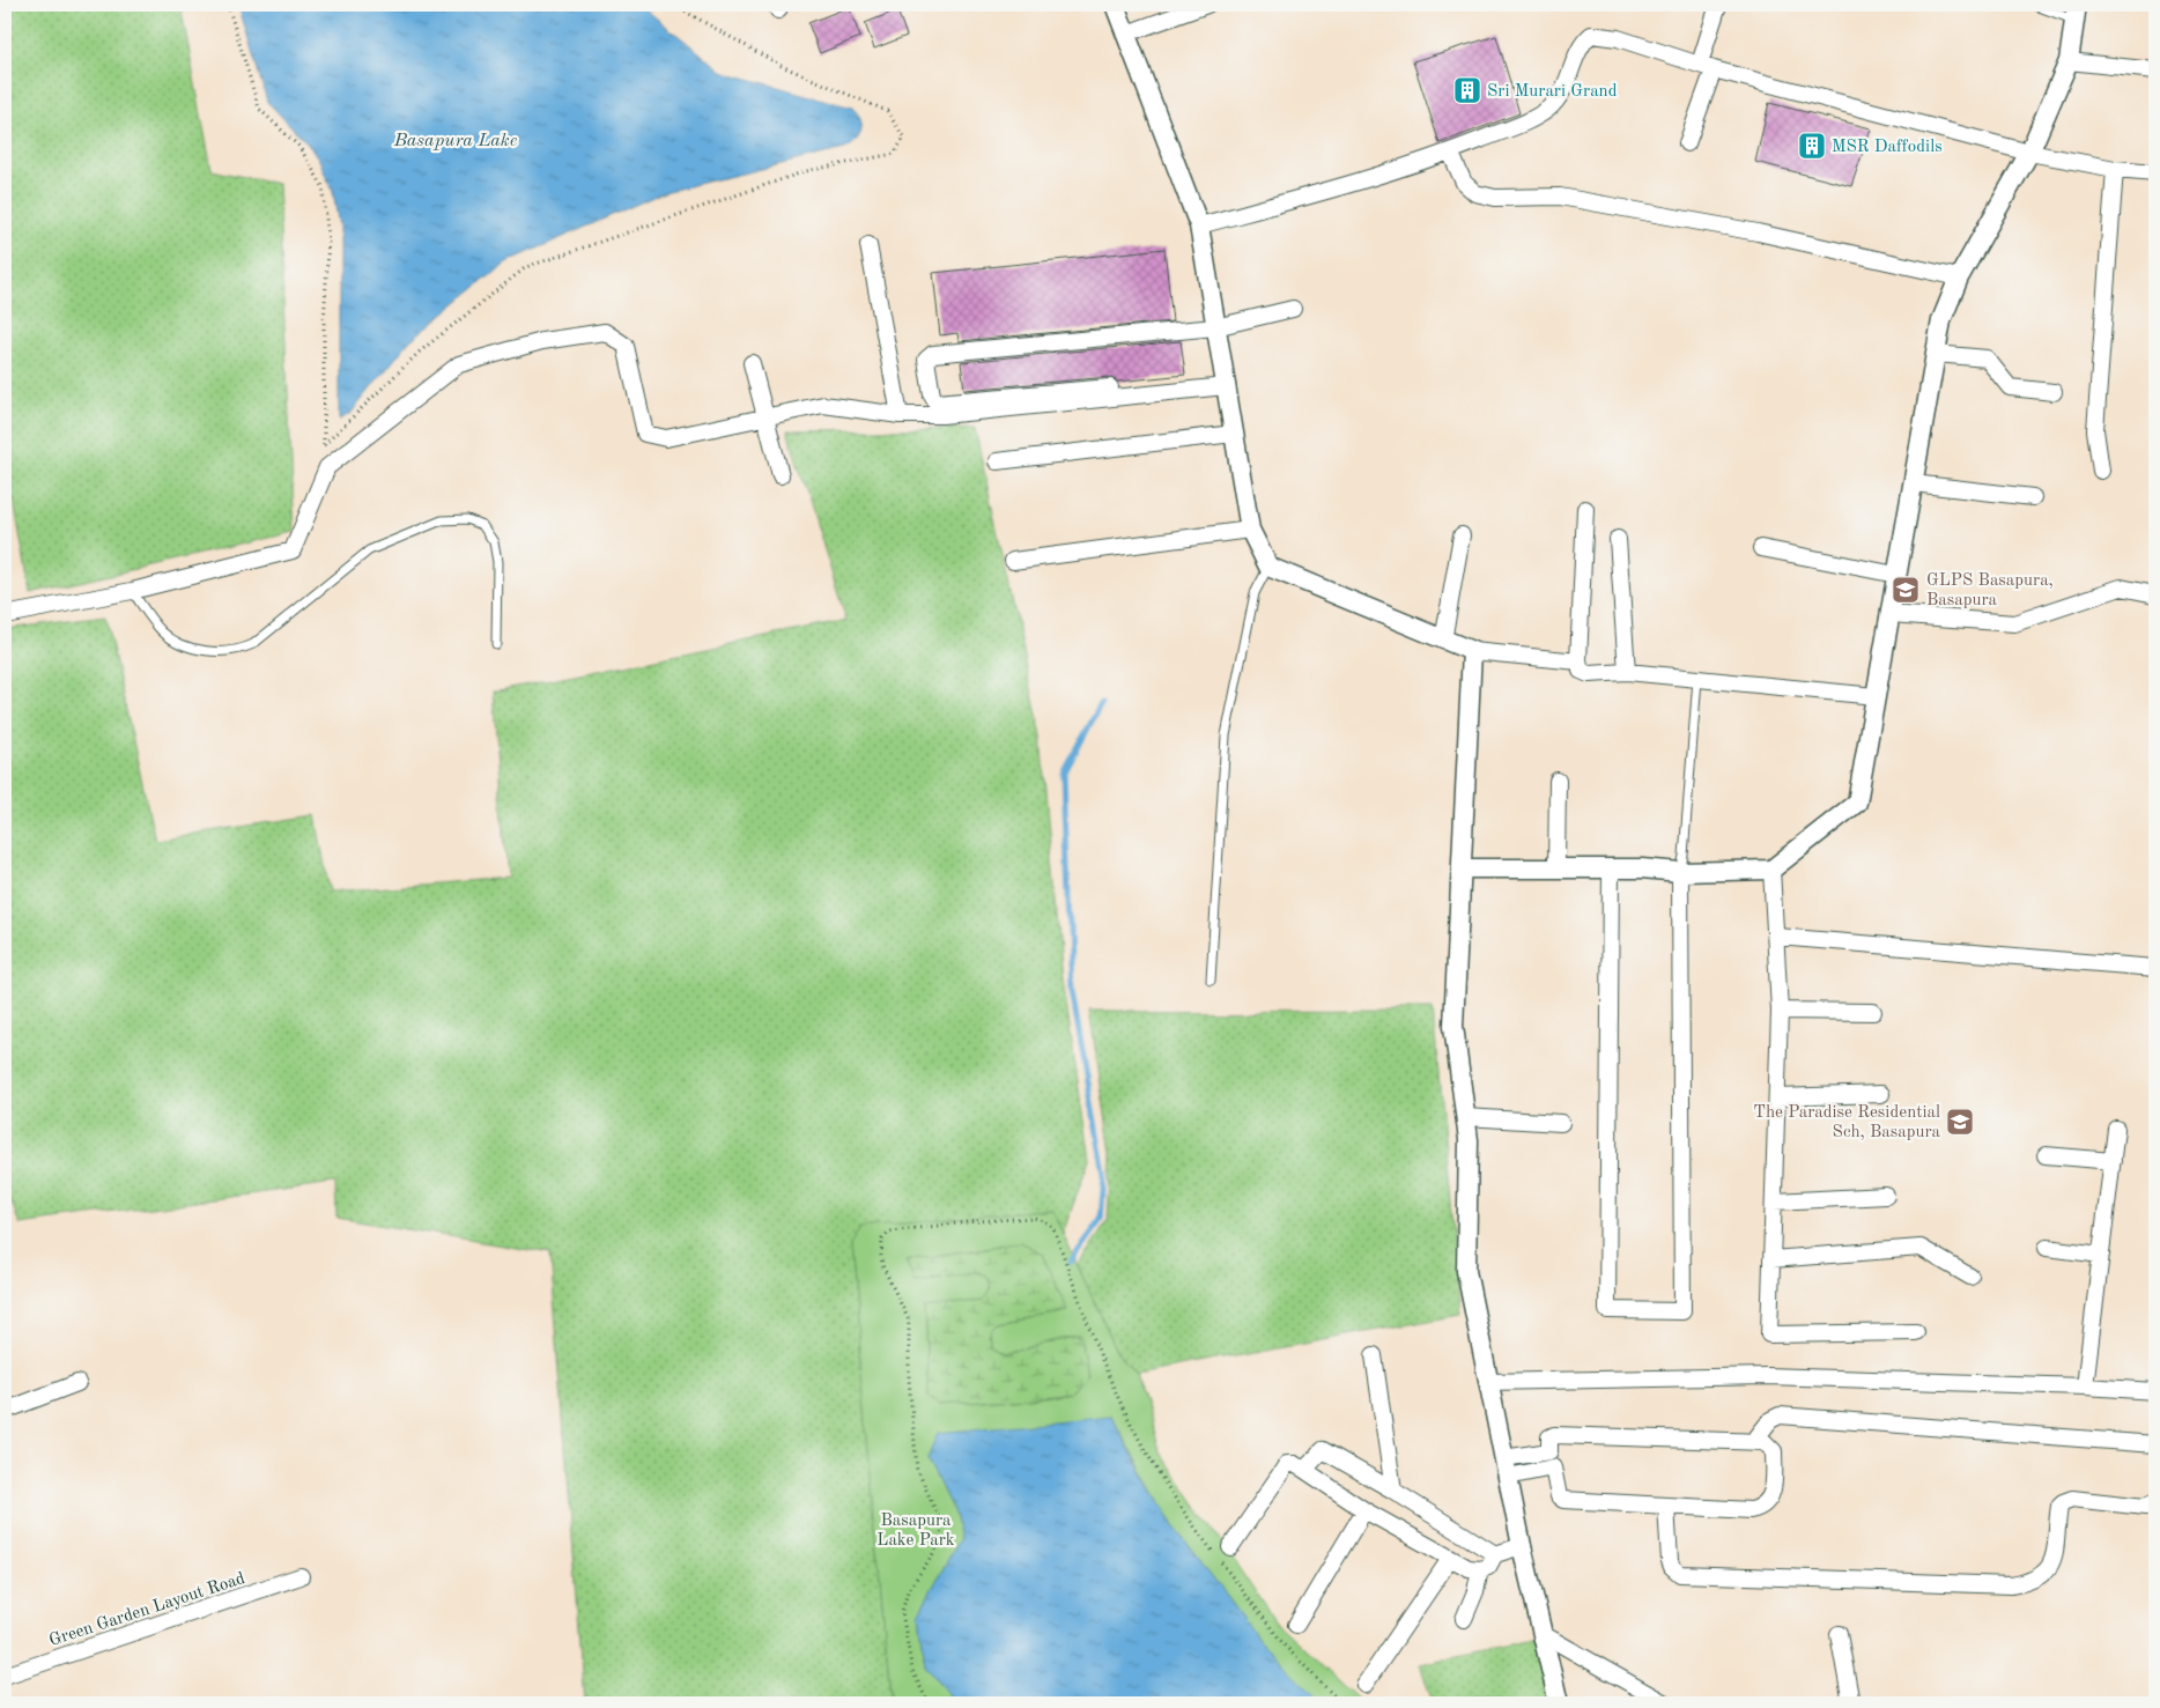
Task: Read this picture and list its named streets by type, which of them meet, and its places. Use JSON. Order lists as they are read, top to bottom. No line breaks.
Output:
{"streets":{"street":["Green Garden Layout Road"]},"water":["Basapura Lake"],"parks":["Basapura Lake Park"],"places":{"building":["Sri Murari Grand","MSR Daffodils"],"school or university":["GLPS Basapura, Basapura","The Paradise Residential Sch, Basapura"]}}
